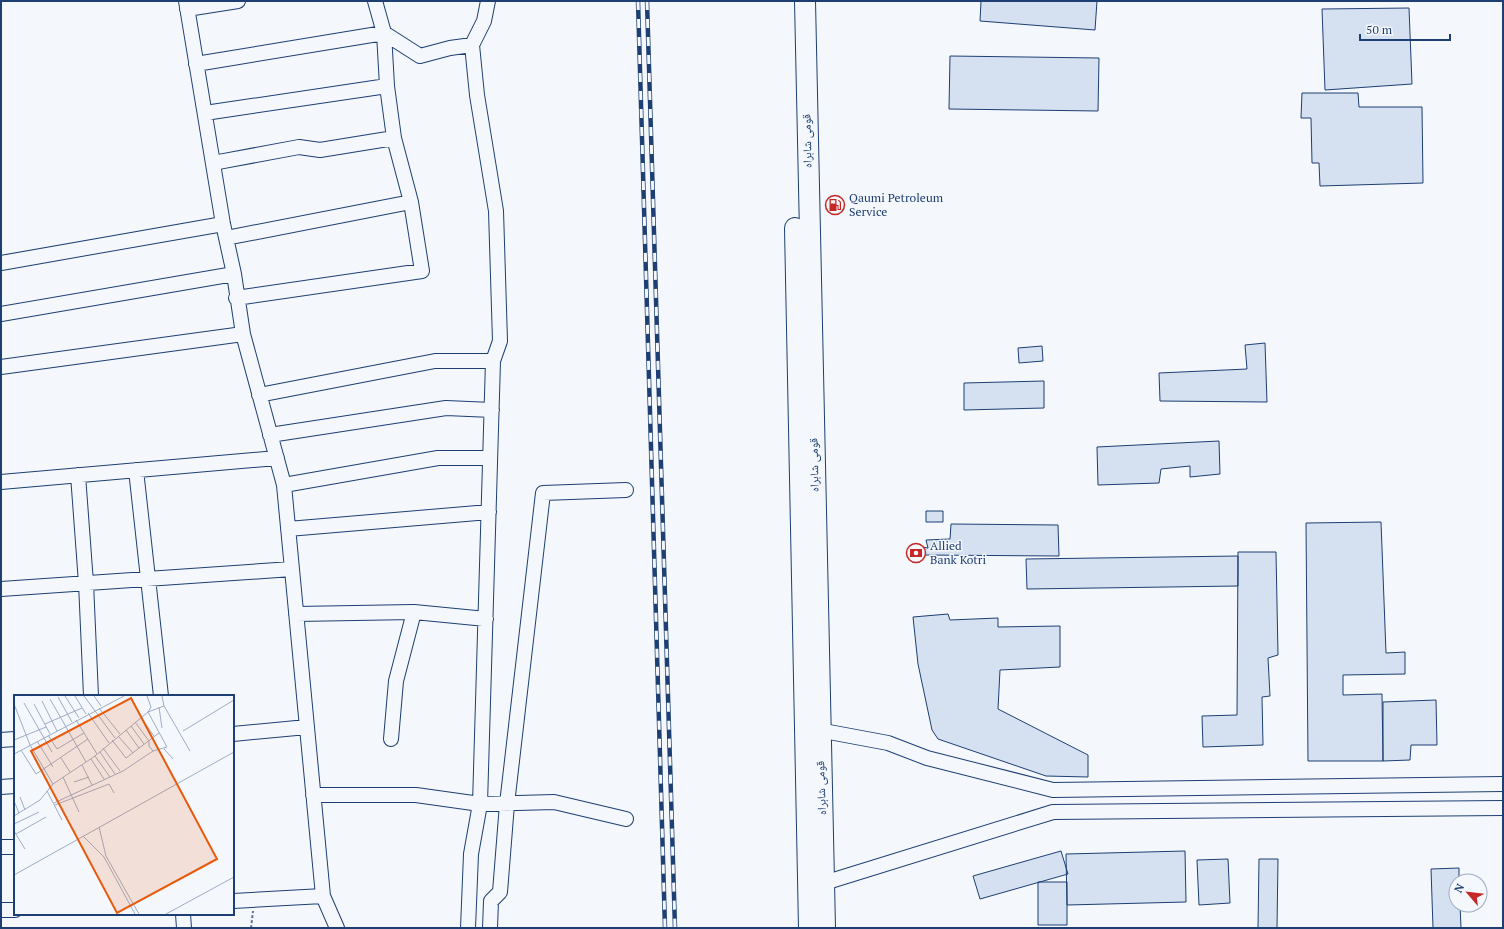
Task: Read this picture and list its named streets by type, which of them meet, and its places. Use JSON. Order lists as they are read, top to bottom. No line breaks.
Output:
{"streets":{"highway":["قومی شاہراہ"]},"places":{"fuel station":["Qaumi Petroleum Service"],"bank":["Allied Bank Kotri"]},"scale_bar":"50 m","north":"top left"}
